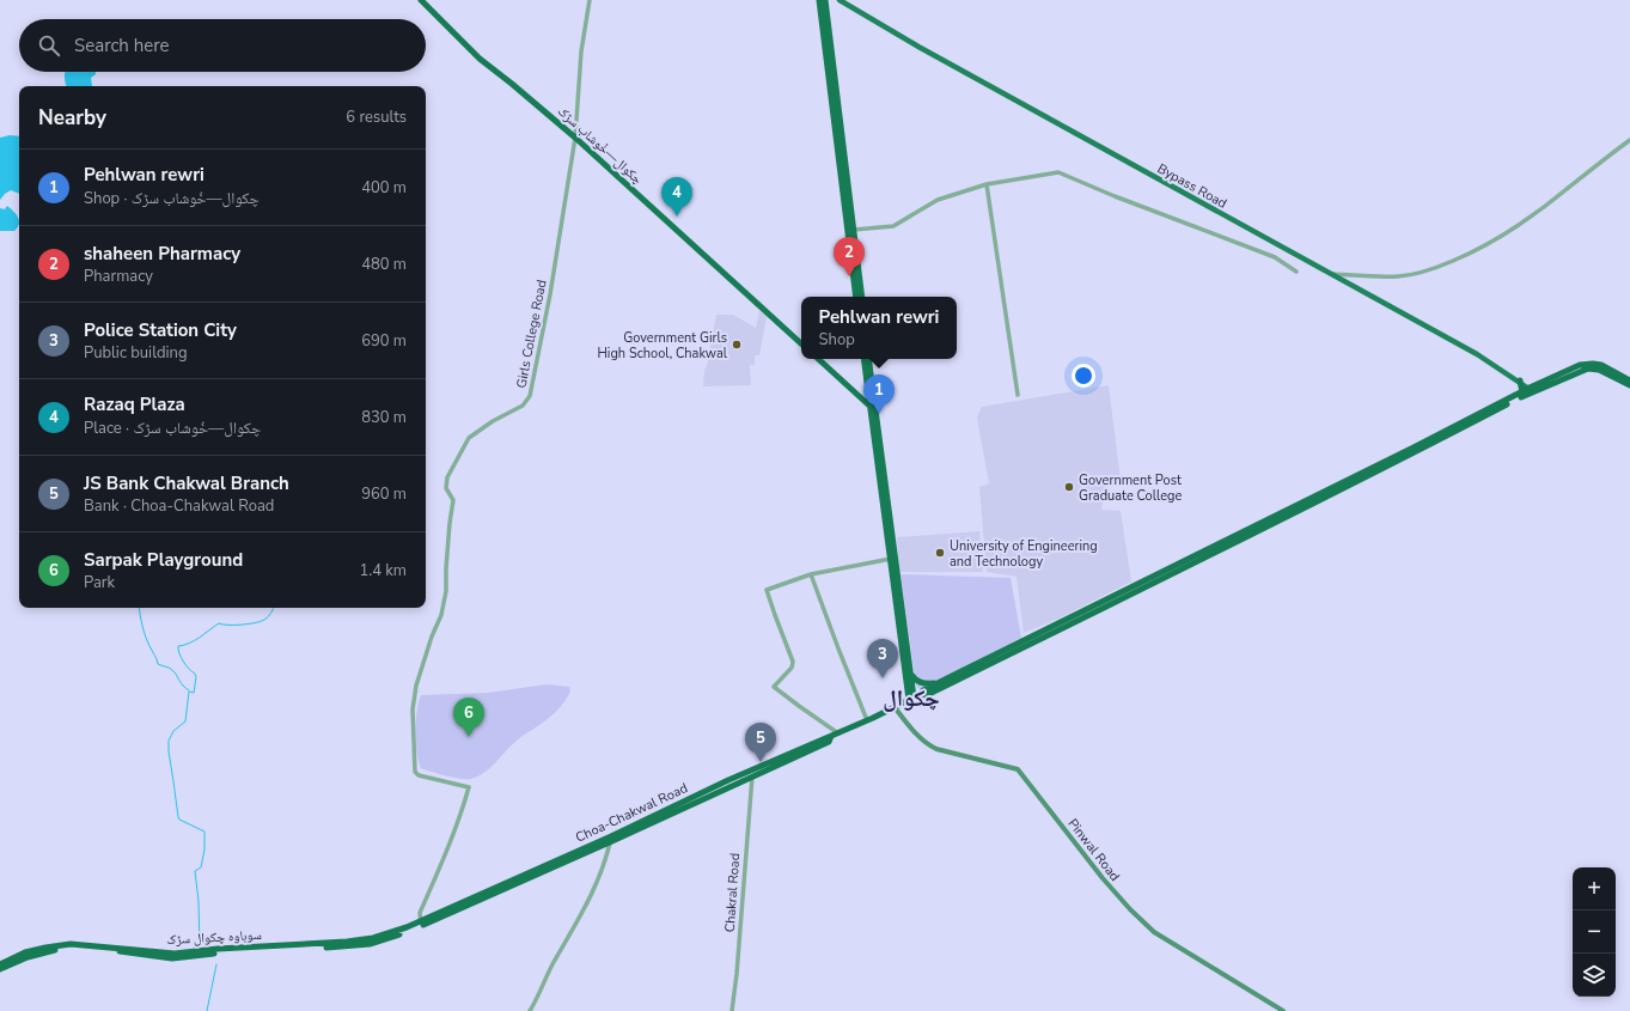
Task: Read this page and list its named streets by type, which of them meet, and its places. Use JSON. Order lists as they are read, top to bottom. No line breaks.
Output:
{"streets":{"highway":["چکوال—خُوشاب سڑک","Choa-Chakwal Road","سوہاوہ چکوال سڑک"],"main road":["Bypass Road","Pinwal Road"],"street":["Girls College Road","Chakral Road"]},"crossings":[["چکوال—خُوشاب سڑک","Girls College Road"],["Girls College Road","سوہاوہ چکوال سڑک"],["Choa-Chakwal Road","Pinwal Road"]],"districts":["چکوال"],"places":["Government Girls High School, Chakwal","Government Post Graduate College","University of Engineering and Technology"],"page":{"search":"Search here","heading":["Nearby","6 results"],"list":[{"mark":"1","name":"Pehlwan rewri","note":"Shop · چکوال—خُوشاب سڑک","value":"400 m"},{"mark":"2","name":"shaheen Pharmacy","note":"Pharmacy","value":"480 m"},{"mark":"3","name":"Police Station City","note":"Public building","value":"690 m"},{"mark":"4","name":"Razaq Plaza","note":"Place · چکوال—خُوشاب سڑک","value":"830 m"},{"mark":"5","name":"JS Bank Chakwal Branch","note":"Bank · Choa-Chakwal Road","value":"960 m"},{"mark":"6","name":"Sarpak Playground","note":"Park","value":"1.4 km"}],"pins":["4","2","1","3","6","5"],"popup":["Pehlwan rewri","Shop"],"map_buttons":["+","−"]}}
